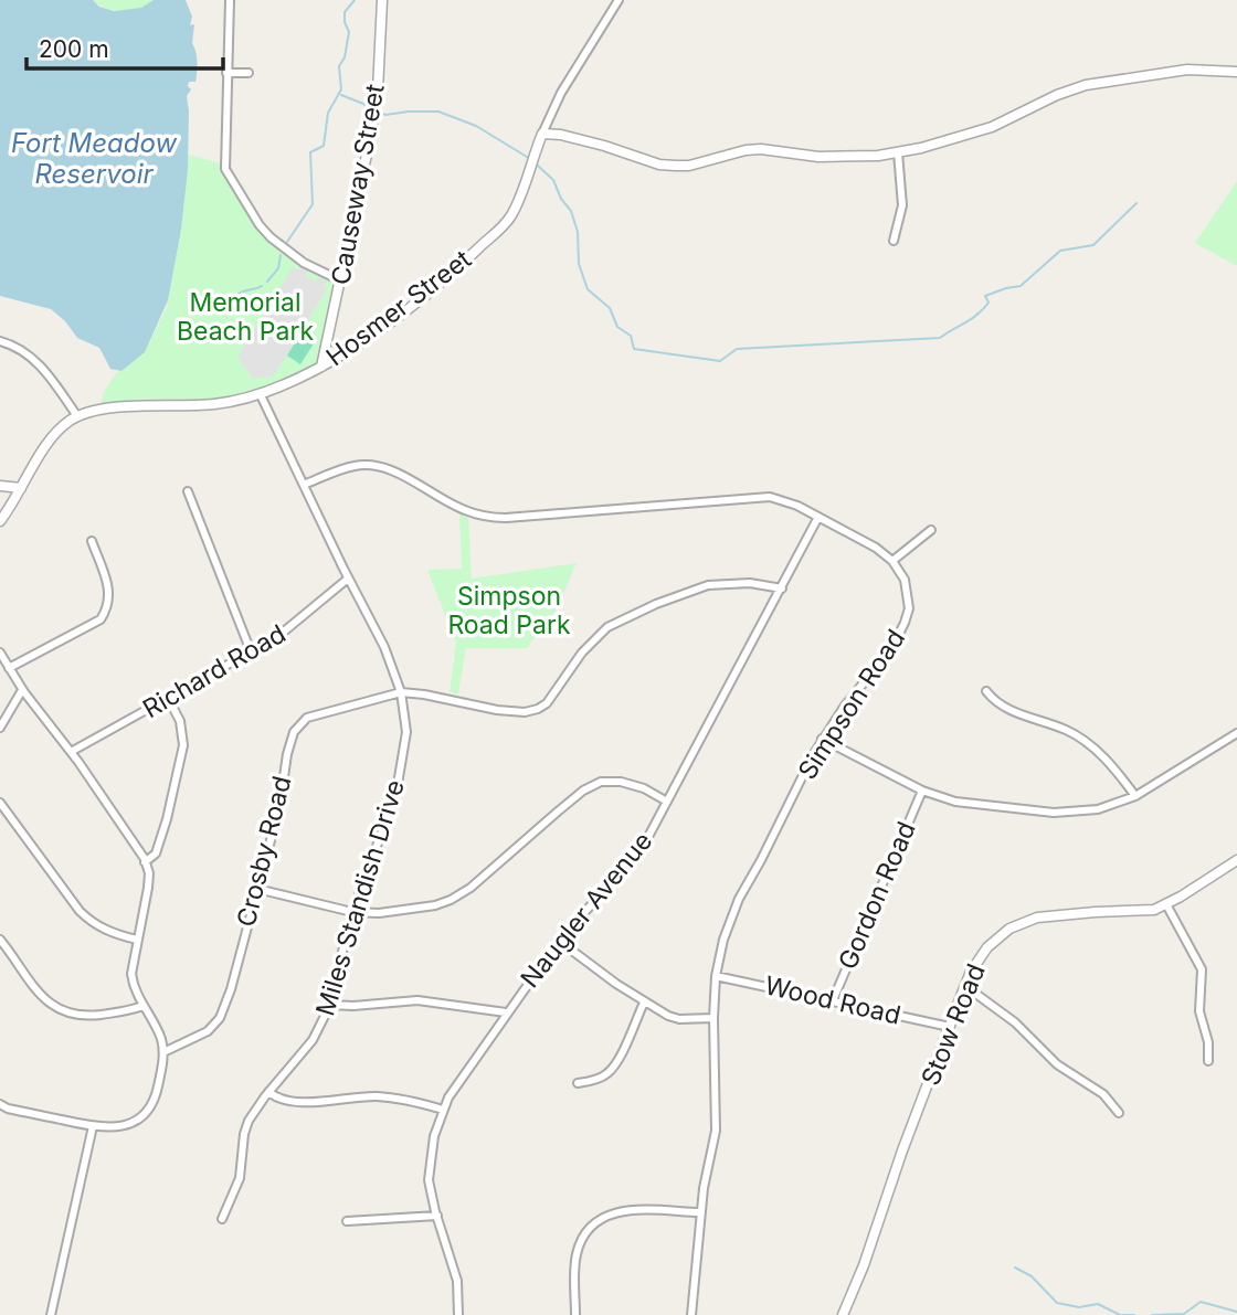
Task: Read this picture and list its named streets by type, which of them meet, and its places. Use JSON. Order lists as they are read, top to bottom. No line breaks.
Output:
{"streets":{"street":["Causeway Street","Hosmer Street","Richard Road","Simpson Road","Crosby Road","Gordon Road","Miles Standish Drive","Naugler Avenue","Wood Road","Stow Road"]},"crossings":[["Causeway Street","Hosmer Street"],["Hosmer Street","Miles Standish Drive"],["Richard Road","Miles Standish Drive"],["Simpson Road","Wood Road"],["Crosby Road","Miles Standish Drive"],["Gordon Road","Wood Road"],["Wood Road","Stow Road"]],"water":["Fort Meadow Reservoir"],"parks":["Memorial Beach Park","Simpson Road Park"],"scale_bar":"200 m"}
